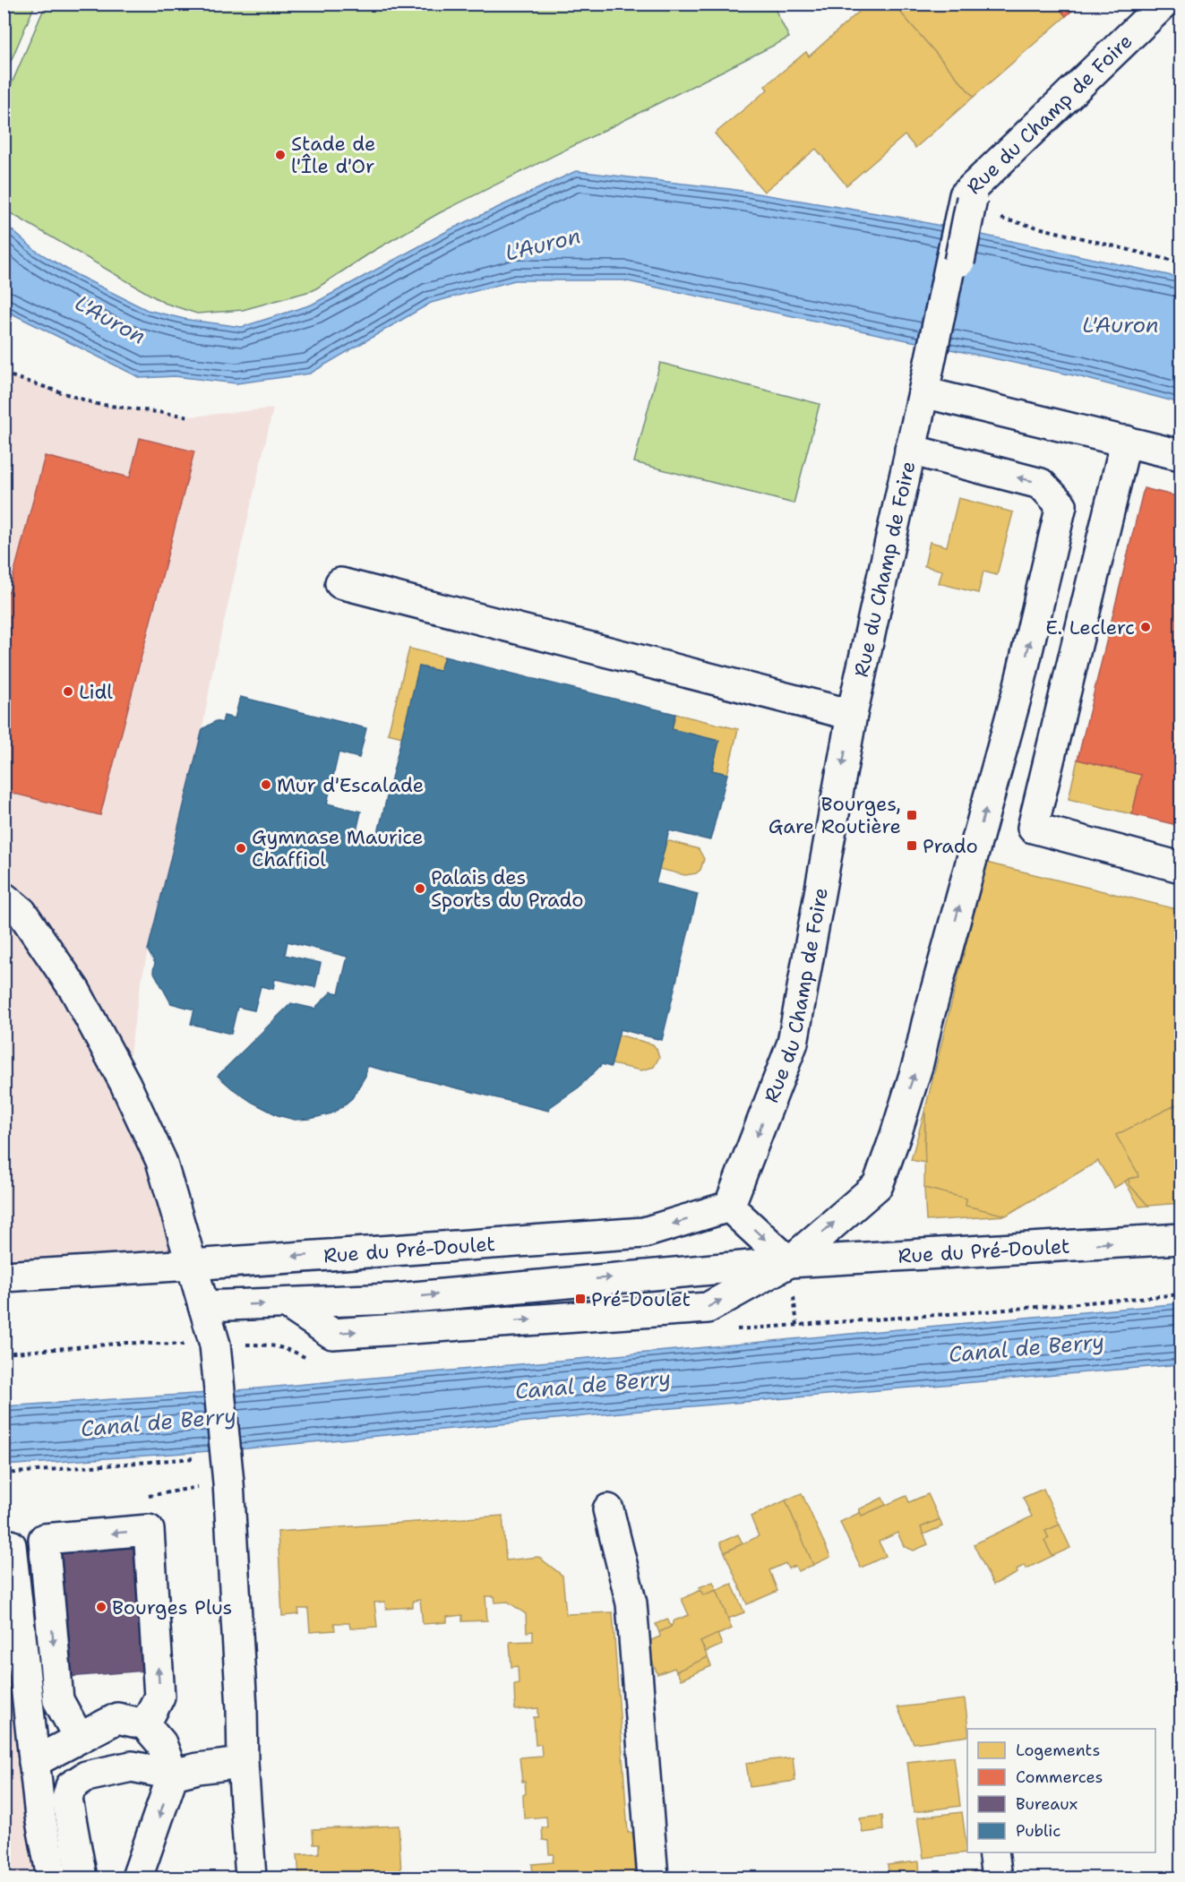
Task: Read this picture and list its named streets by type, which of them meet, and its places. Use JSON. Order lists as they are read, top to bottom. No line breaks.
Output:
{"streets":{"street":["Rue du Champ de Foire","Rue du Pré-Doulet"]},"crossings":[["Rue du Champ de Foire","Rue du Pré-Doulet"]],"water":["L'Auron","Canal de Berry"],"places":{"other":["Stade de l'Île d'Or","E. Leclerc","Lidl","Mur d'Escalade","Gymnase Maurice Chaffiol","Palais des Sports du Prado","Bourges Plus"],"transit":["Bourges, Gare Routière","Prado","Pré-Doulet"]},"legend":["Logements","Commerces","Bureaux","Public"]}
